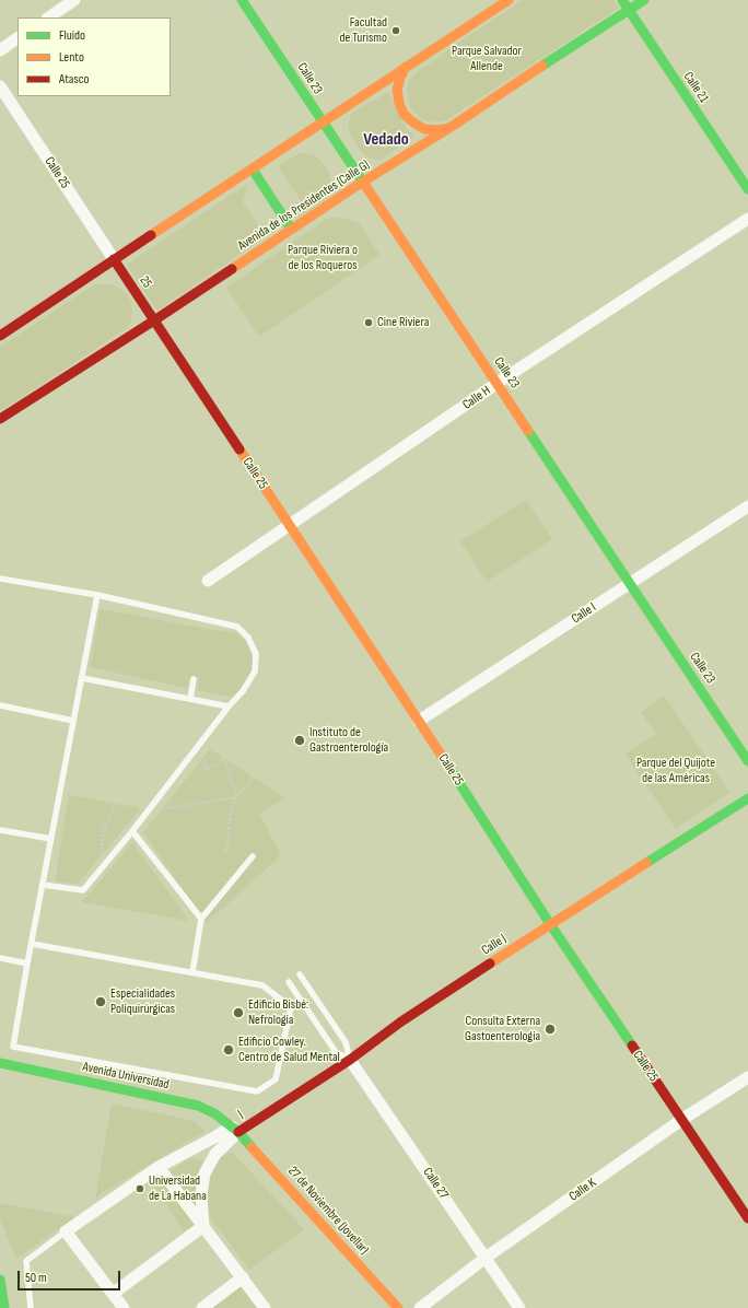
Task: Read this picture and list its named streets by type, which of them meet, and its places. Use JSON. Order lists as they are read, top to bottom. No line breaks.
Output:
{"streets":{"main road":["Calle 23","Calle 21","Calle 25","Avenida de los Presidentes (Calle G)","25","Calle J","Avenida Universidad","J","27 de Noviembre (Jovellar)"],"street":["Calle H","Calle I","Calle 27","Calle K"]},"crossings":[["Calle 23","Avenida de los Presidentes (Calle G)"],["Calle 23","Calle H"],["Calle 23","Calle I"],["Calle 21","Avenida de los Presidentes (Calle G)"],["Calle 25","Avenida de los Presidentes (Calle G)"],["Calle 25","25"],["Calle 25","Calle H"],["Calle 25","Calle I"],["Calle 25","Calle J"],["Calle 25","Calle K"],["Avenida de los Presidentes (Calle G)","25"],["Calle J","J"],["Calle J","Calle 27"],["Avenida Universidad","J"],["Avenida Universidad","27 de Noviembre (Jovellar)"],["J","27 de Noviembre (Jovellar)"],["Calle 27","Calle K"]],"districts":["Vedado"],"parks":["Parque Salvador Allende","Parque Riviera o de los Roqueros","Parque del Quijote de las Américas"],"places":["Facultad de Turismo","Cine Riviera","Instituto de Gastroenterología","Especialidades Poliquirúrgicas","Edificio Bisbé: Nefrología","Consulta Externa Gastoenterología","Edificio Cowley. Centro de Salud Mental","Universidad de La Habana"],"legend":["Fluido","Lento","Atasco"],"scale_bar":"50 m"}
